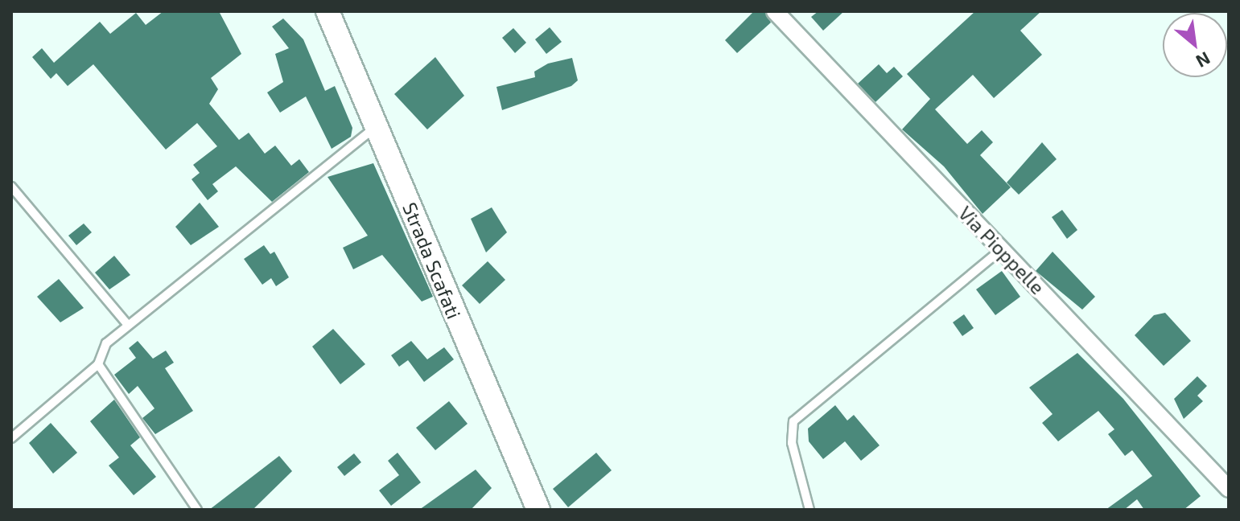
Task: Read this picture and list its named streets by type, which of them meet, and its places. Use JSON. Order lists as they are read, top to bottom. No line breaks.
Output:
{"streets":{"street":["Via Pioppelle","Strada Scafati"]},"north":"bottom right"}
